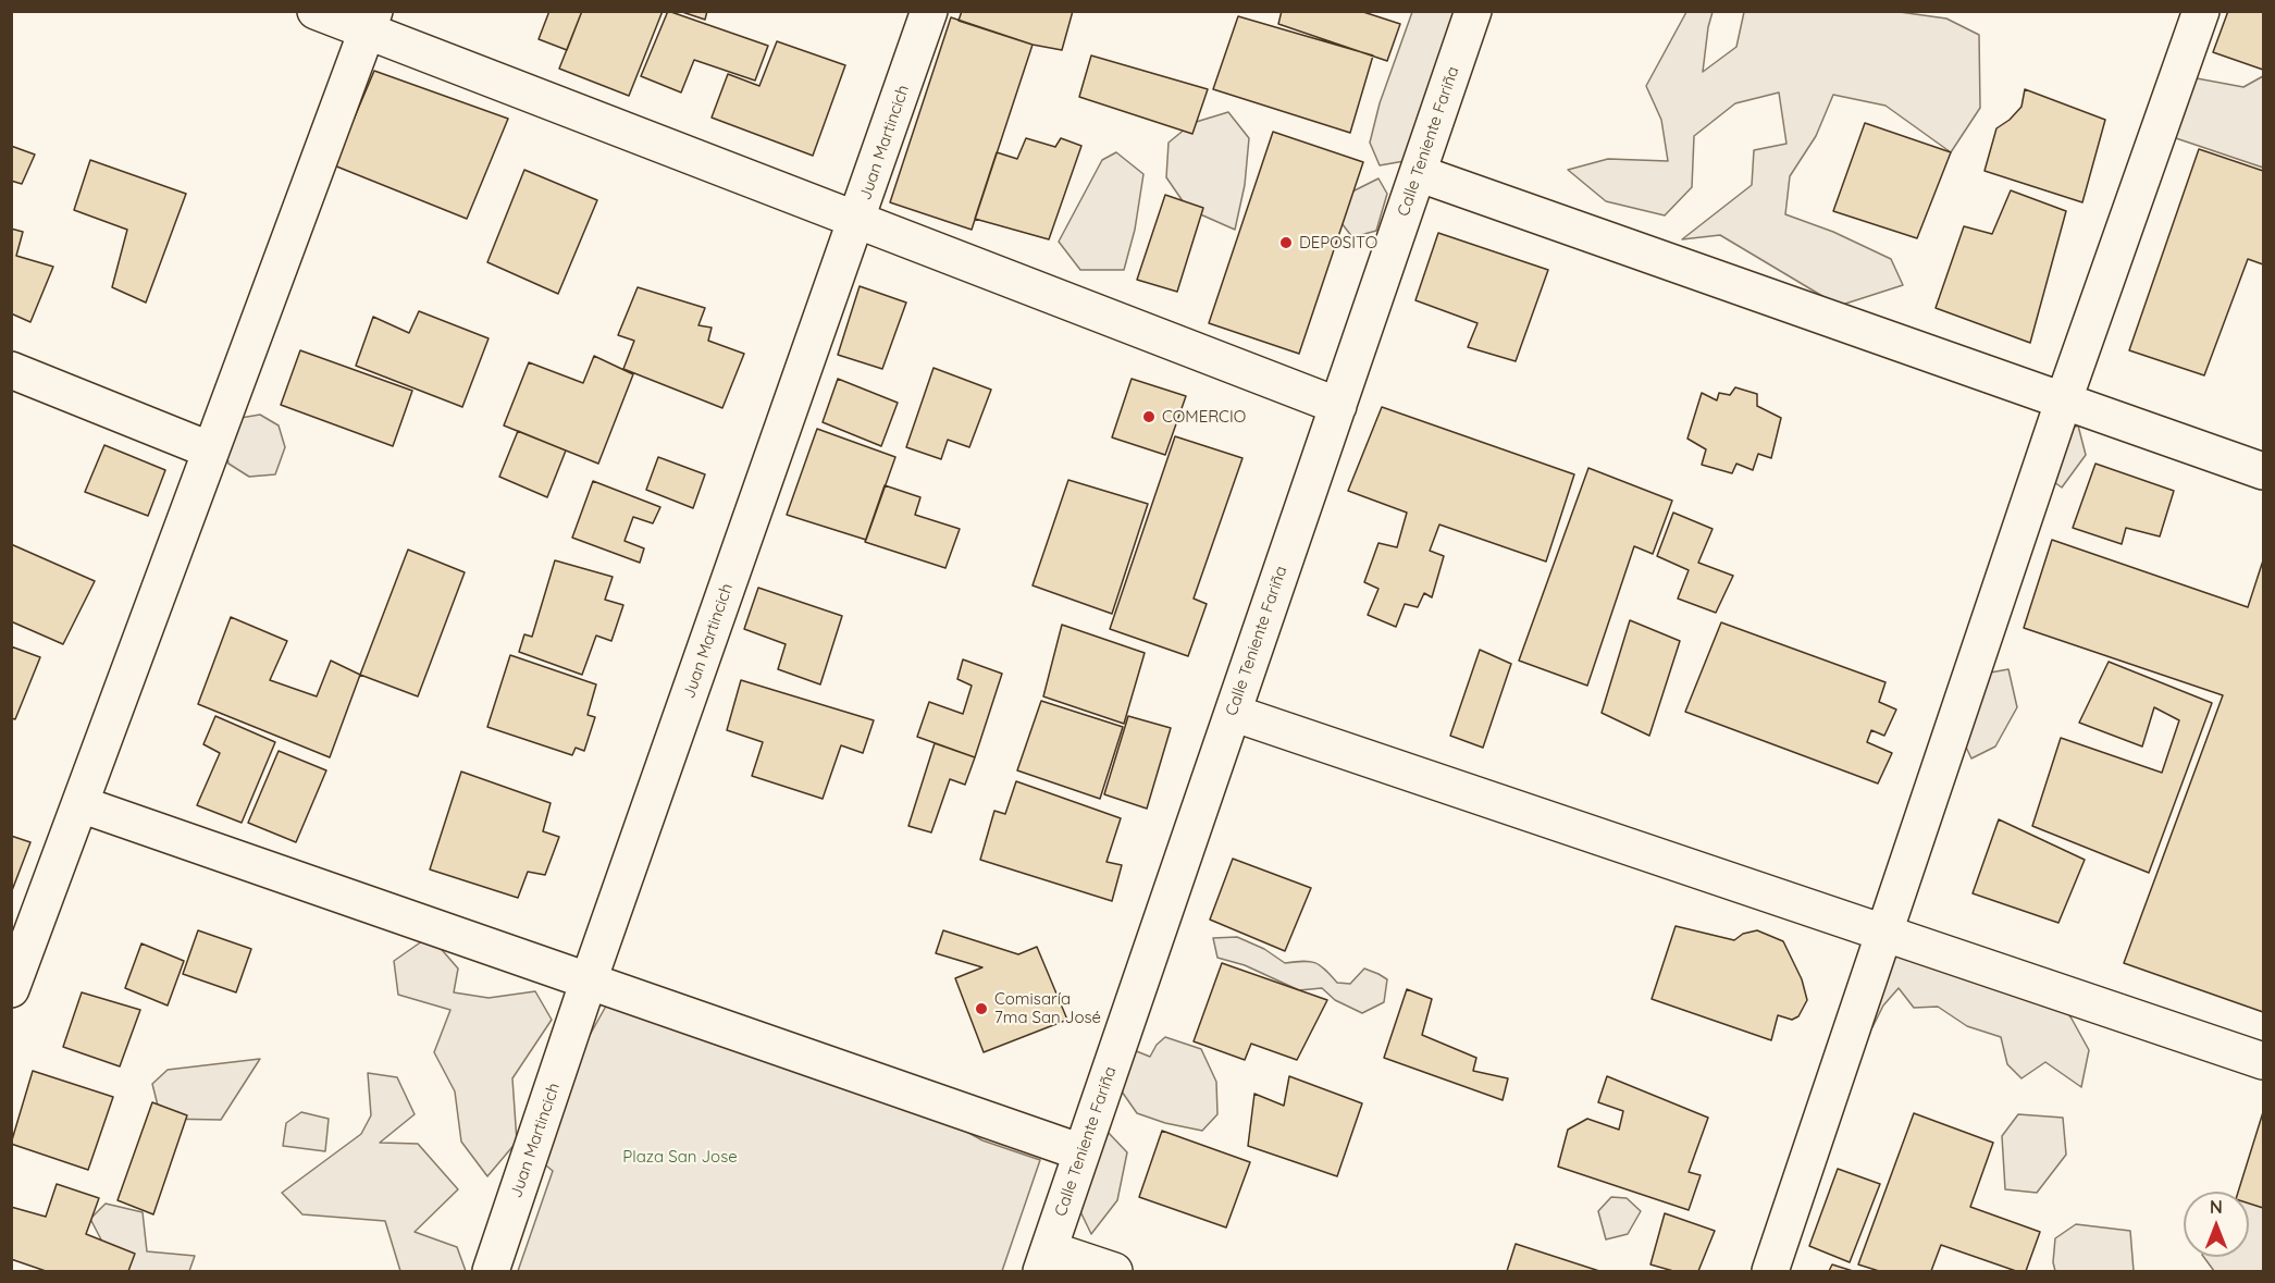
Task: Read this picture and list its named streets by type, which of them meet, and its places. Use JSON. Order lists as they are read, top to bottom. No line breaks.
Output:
{"streets":{"street":["Calle Teniente Fariña","Juan Martincich"]},"parks":["Plaza San Jose"],"places":["DEPOSITO","COMERCIO","Comisaría 7ma San José"],"north":"top"}
